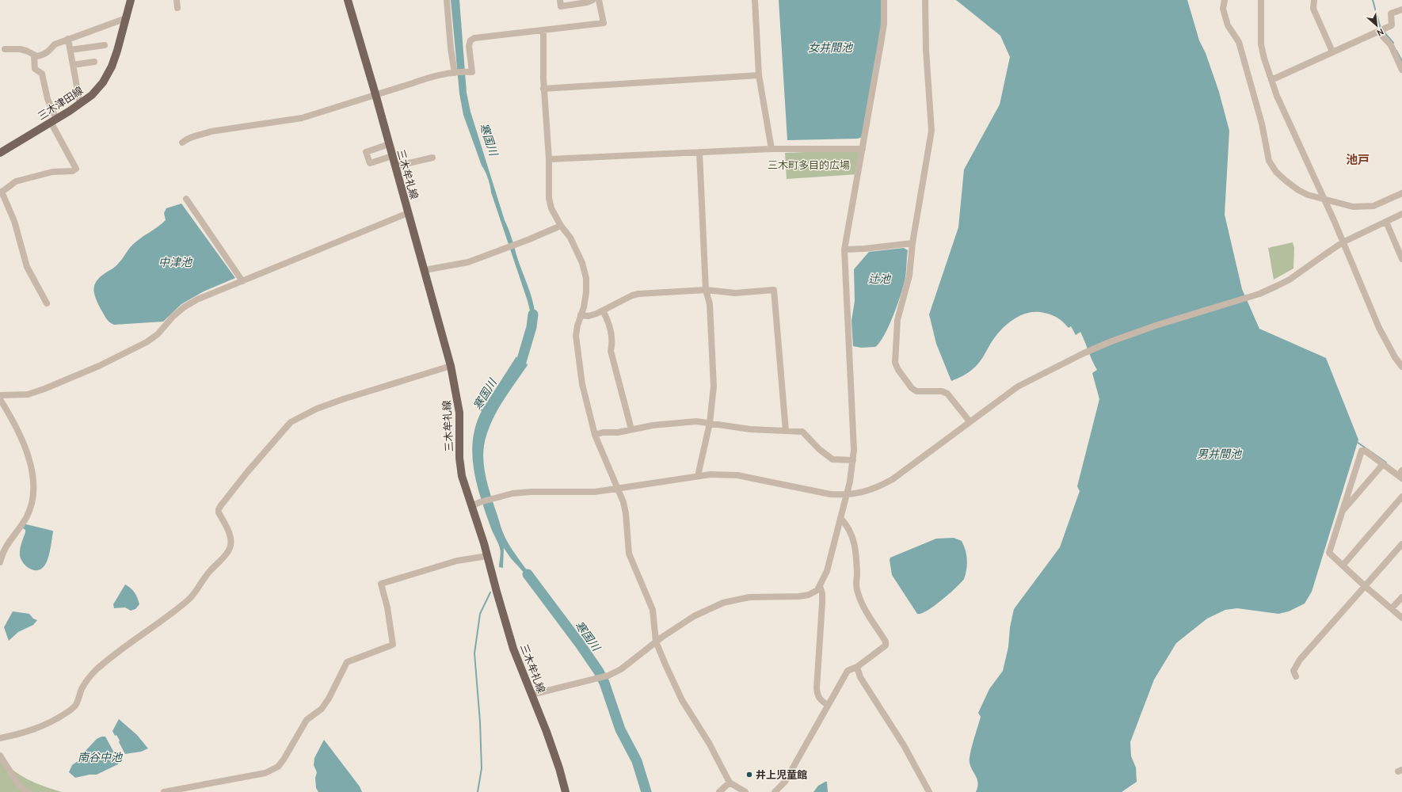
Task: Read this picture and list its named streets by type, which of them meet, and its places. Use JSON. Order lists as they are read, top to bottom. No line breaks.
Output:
{"streets":{"main road":["三木津田線","三木牟礼線"]},"districts":["池戸"],"water":["女井間池","寒国川","中津池","辻池","男井間池","南谷中池"],"parks":["三木町多目的広場"],"places":["井上児童館"],"north":"bottom right"}
